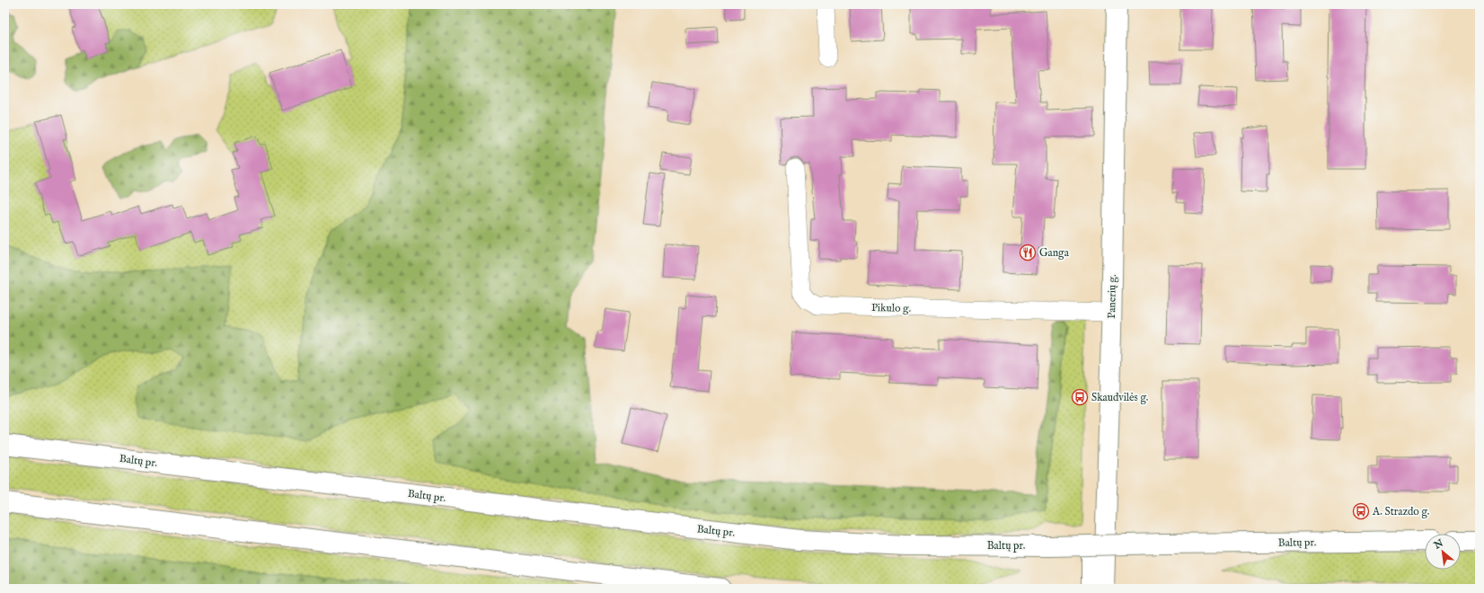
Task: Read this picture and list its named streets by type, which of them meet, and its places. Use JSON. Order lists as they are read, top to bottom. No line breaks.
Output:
{"streets":{"main road":["Panerių g.","Baltų pr."],"street":["Pikulo g."]},"crossings":[["Panerių g.","Pikulo g."]],"places":{"restaurant":["Ganga"],"bus stop":["Skaudvilės g.","A. Strazdo g."]},"north":"top left"}
